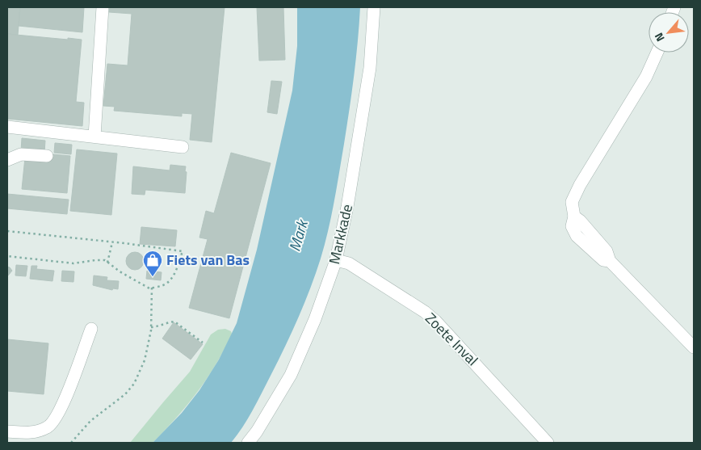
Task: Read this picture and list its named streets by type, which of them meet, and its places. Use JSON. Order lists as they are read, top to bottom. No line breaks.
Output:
{"streets":{"street":["Markkade","Zoete Inval"]},"crossings":[["Markkade","Zoete Inval"]],"water":["Mark"],"places":{"shop":["Fiets van Bas"]},"north":"bottom left"}
